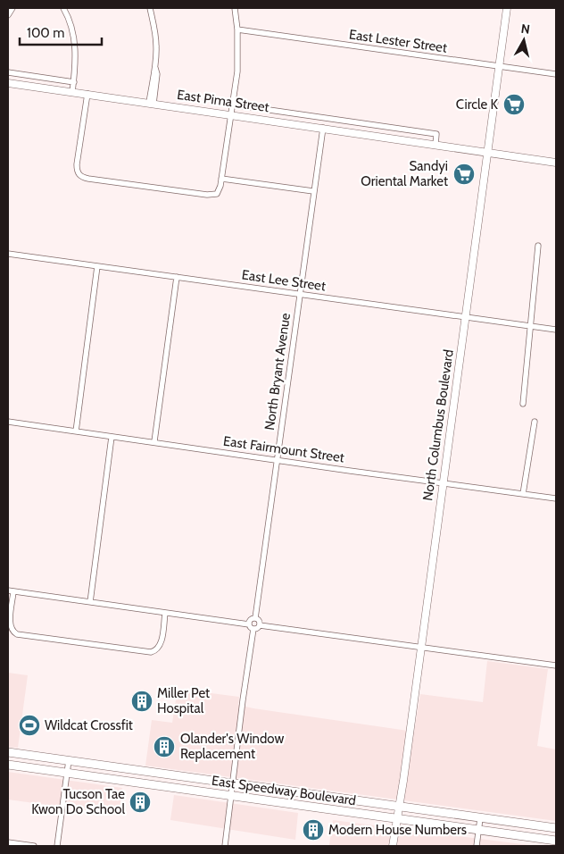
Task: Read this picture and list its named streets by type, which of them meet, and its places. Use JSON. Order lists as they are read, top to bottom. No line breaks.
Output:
{"streets":{"main road":["East Speedway Boulevard"],"street":["East Lester Street","East Pima Street","East Lee Street","North Bryant Avenue","North Columbus Boulevard","East Fairmount Street"]},"crossings":[["East Lester Street","North Columbus Boulevard"],["East Pima Street","North Bryant Avenue"],["East Pima Street","North Columbus Boulevard"],["East Lee Street","North Bryant Avenue"],["East Lee Street","North Columbus Boulevard"],["North Bryant Avenue","East Fairmount Street"],["North Columbus Boulevard","East Fairmount Street"],["North Columbus Boulevard","East Speedway Boulevard"]],"places":{"supermarket":["Circle K","Sandyi Oriental Market"],"building":["Miller Pet Hospital","Olander's Window Replacement","Tucson Tae Kwon Do School","Modern House Numbers"],"sports":["Wildcat Crossfit"]},"scale_bar":"100 m","north":"top"}
